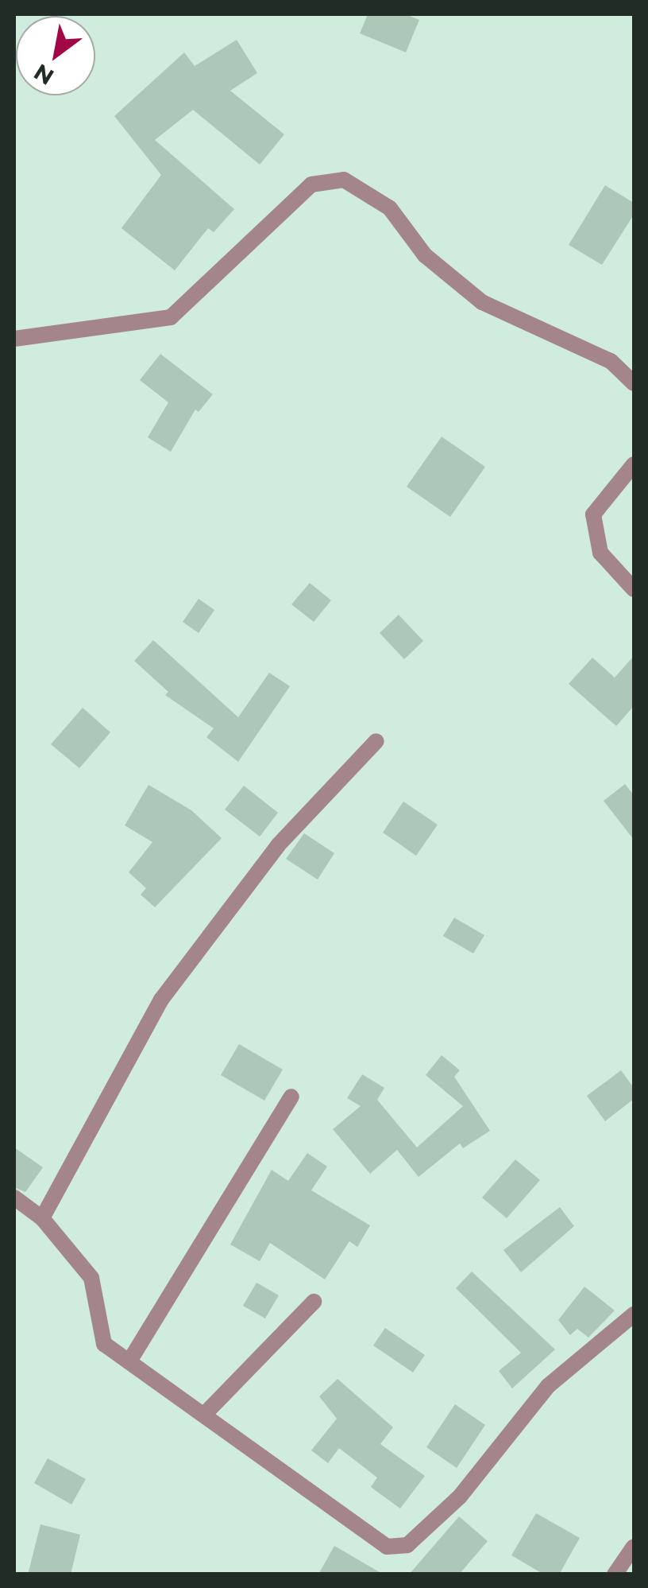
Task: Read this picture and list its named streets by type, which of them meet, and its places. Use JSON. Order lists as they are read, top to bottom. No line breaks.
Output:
{"north":"bottom left"}
